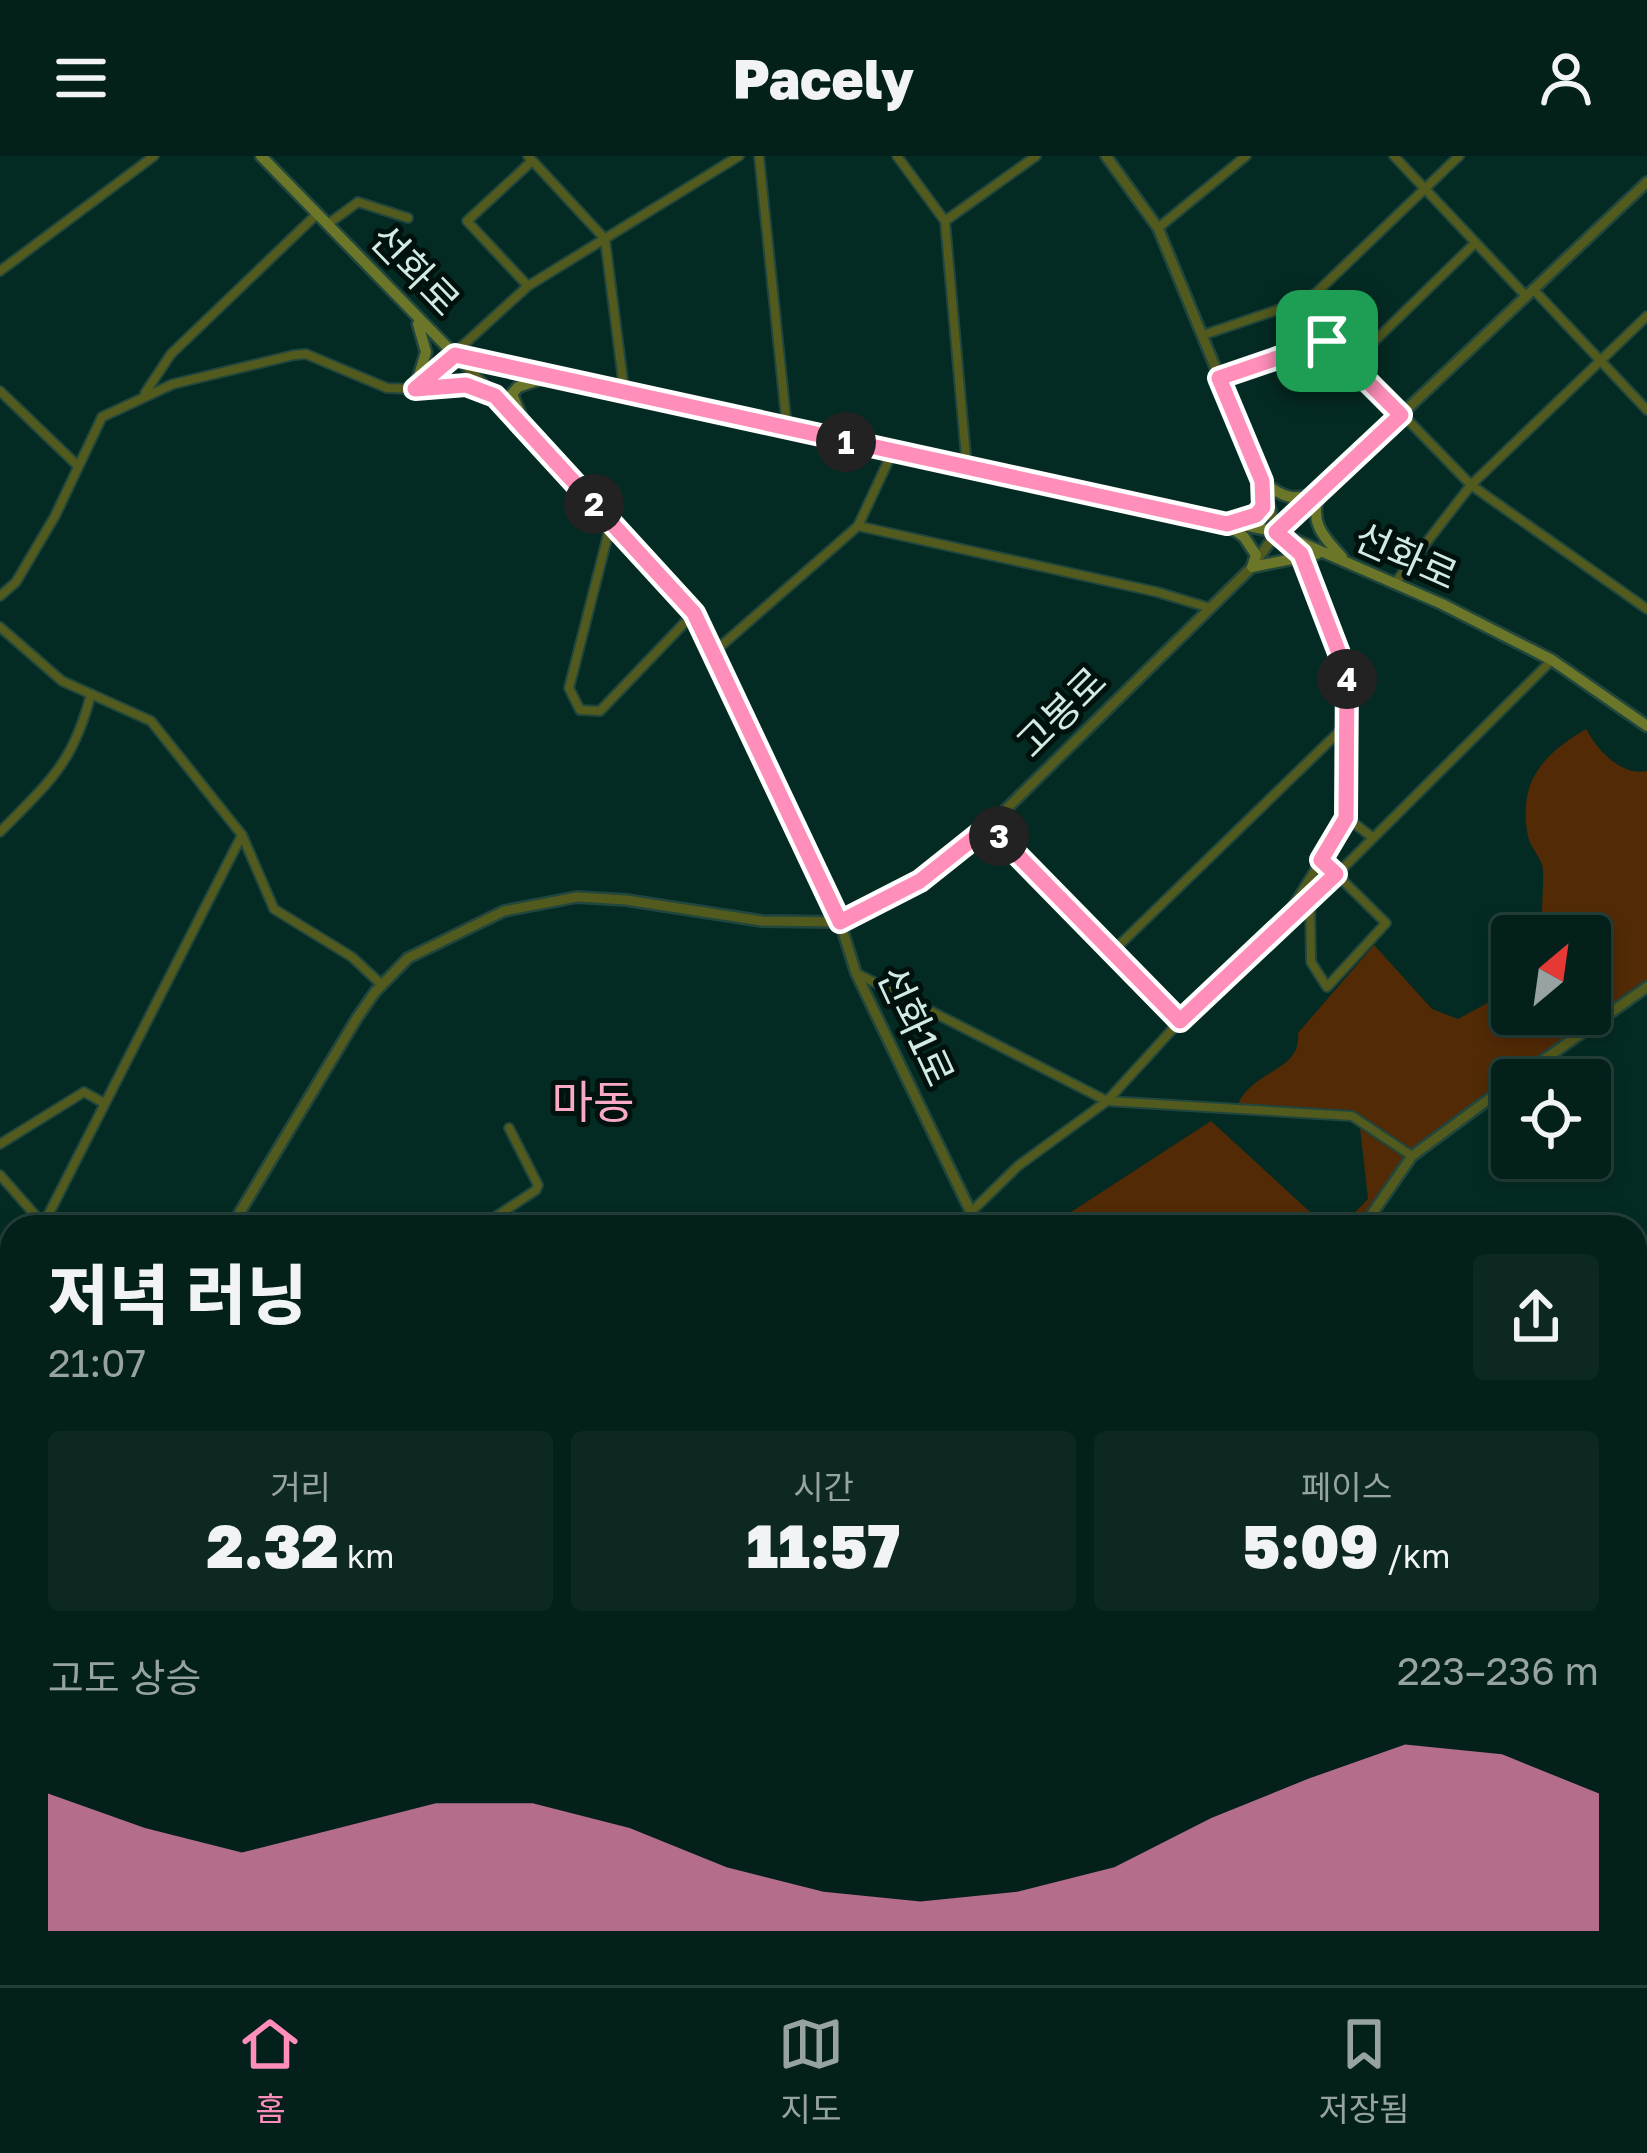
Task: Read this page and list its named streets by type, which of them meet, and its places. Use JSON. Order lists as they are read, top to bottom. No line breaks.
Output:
{"streets":{"main road":["선화로"],"street":["고봉로","선화1로"]},"crossings":[["선화로","고봉로"],["선화로","선화1로"],["고봉로","선화1로"]],"districts":["마동"],"north":"top right","page":{"header":"Pacely","pins":["1","2","4","3"],"heading":["저녁 러닝","21:07"],"stats":[["거리","2.32 km"],["시간","11:57"],["페이스","5:09 /km"]],"chart":["고도 상승","223–236 m"],"tabs":["홈","지도","저장됨"]}}
